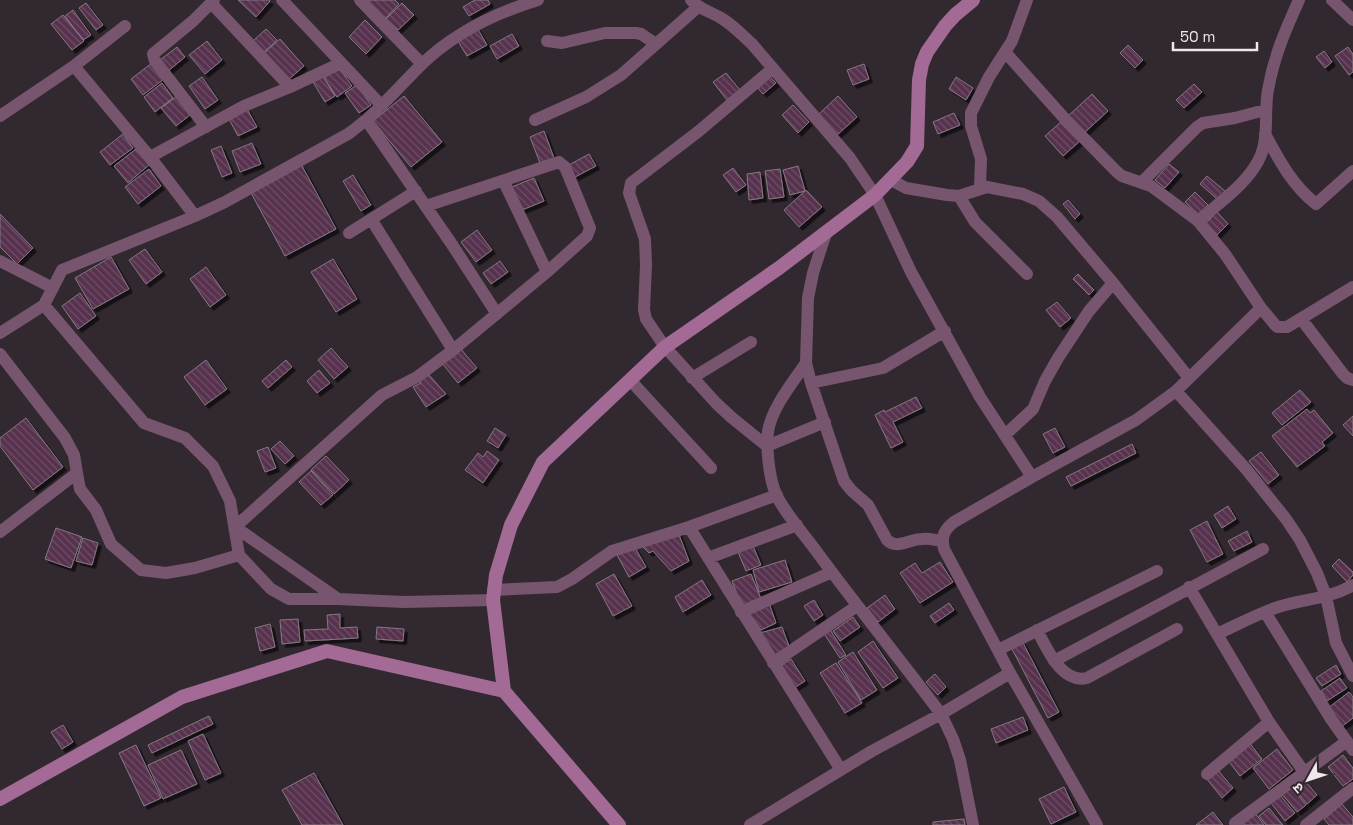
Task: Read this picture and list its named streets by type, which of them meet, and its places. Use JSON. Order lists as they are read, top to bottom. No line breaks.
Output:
{"scale_bar":"50 m","north":"bottom left"}
